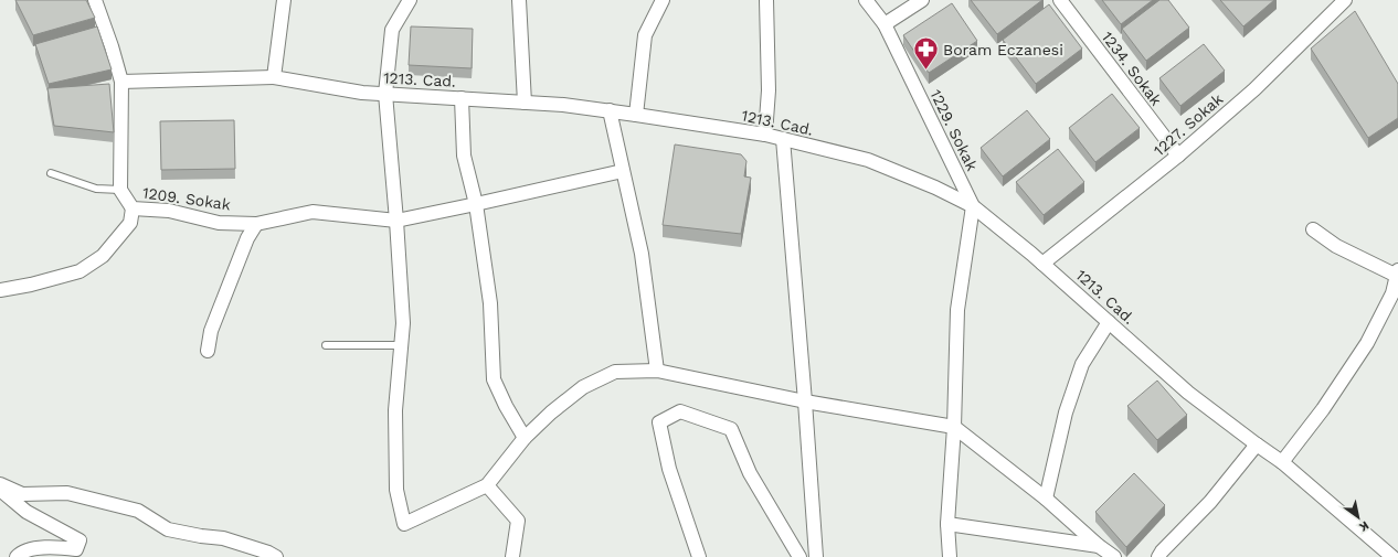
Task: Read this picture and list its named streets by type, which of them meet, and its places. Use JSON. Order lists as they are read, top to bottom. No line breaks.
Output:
{"streets":{"street":["1234. Sokak","1213. Cad.","1227. Sokak","1229. Sokak","1209. Sokak"]},"crossings":[["1234. Sokak","1227. Sokak"],["1213. Cad.","1227. Sokak"],["1213. Cad.","1229. Sokak"],["1213. Cad.","1209. Sokak"]],"places":{"pharmacy":["Boram Eczanesi"]},"north":"bottom right"}
